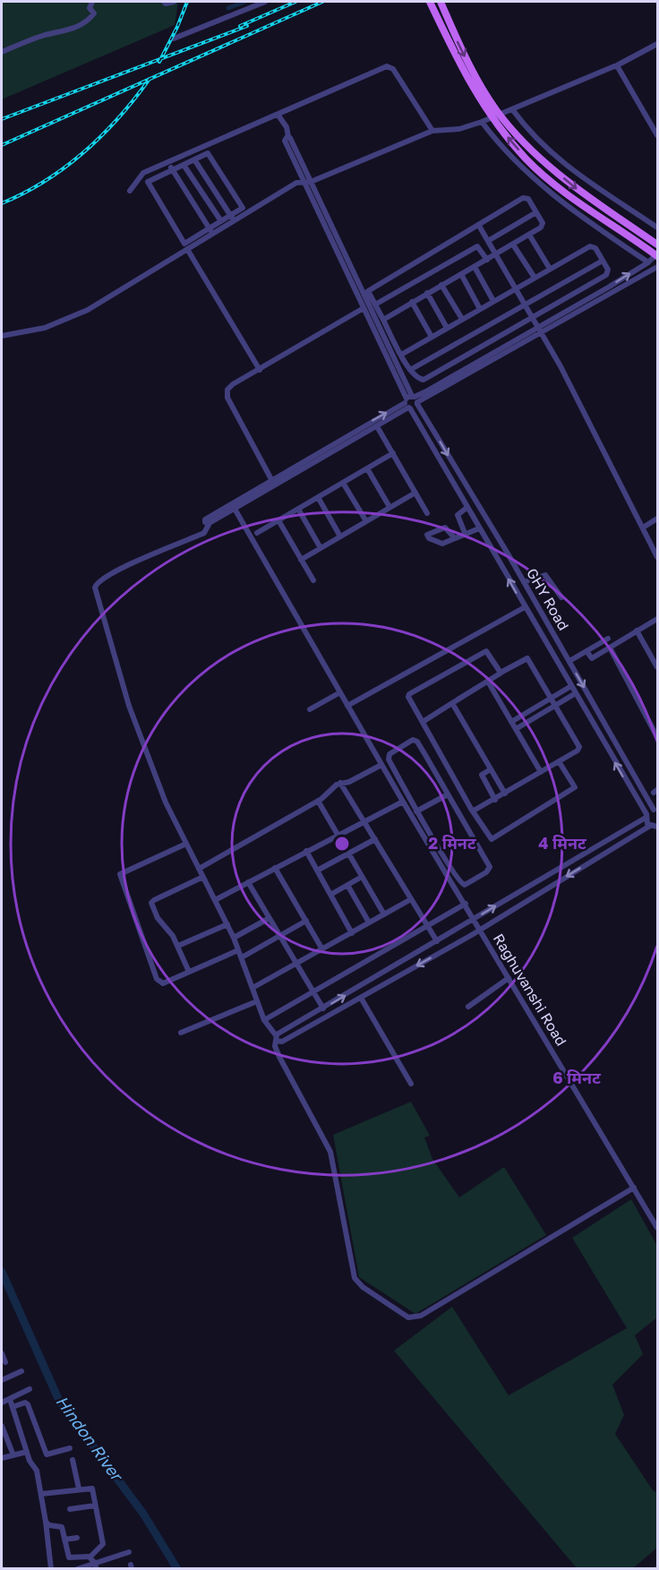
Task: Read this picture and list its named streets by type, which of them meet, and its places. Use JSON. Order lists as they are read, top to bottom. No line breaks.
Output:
{"streets":{"street":["GHY Road","Raghuvanshi Road"]},"water":["Hindon River"],"rings":["2 मिनट","4 मिनट","6 मिनट"]}
